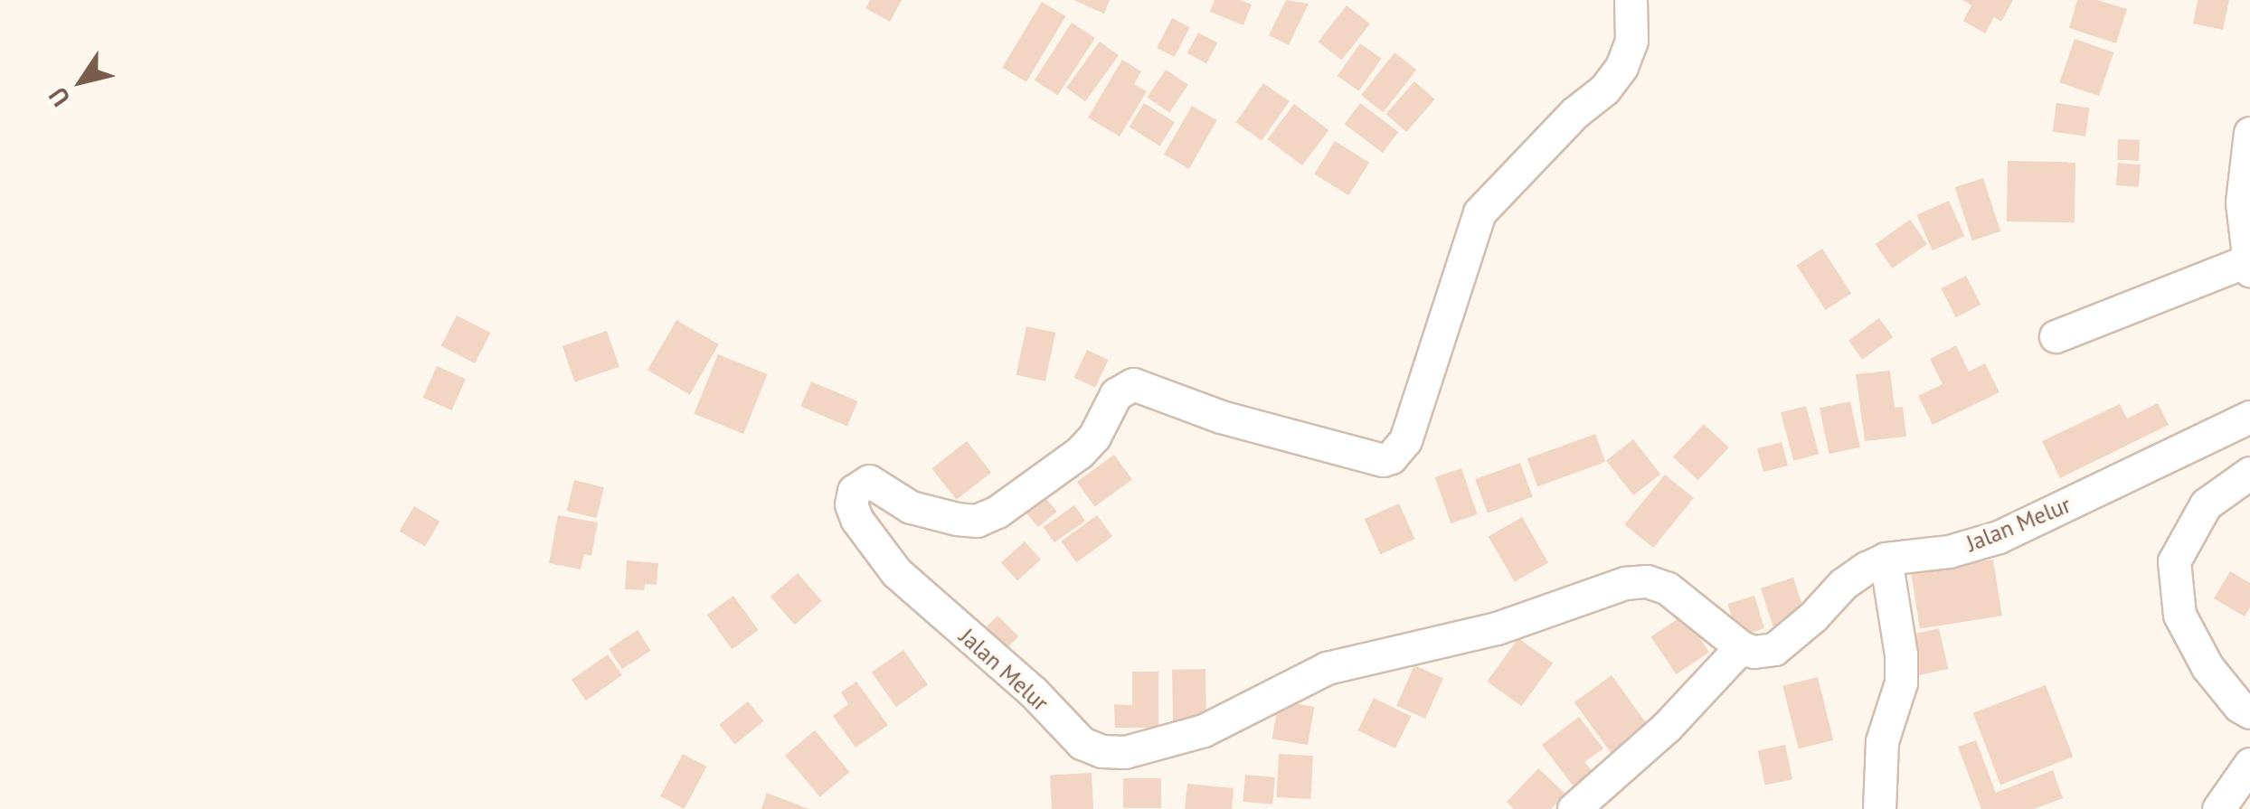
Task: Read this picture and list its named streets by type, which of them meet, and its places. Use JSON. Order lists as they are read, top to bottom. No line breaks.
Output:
{"streets":{"street":["Jalan Melur"]},"north":"bottom left"}
